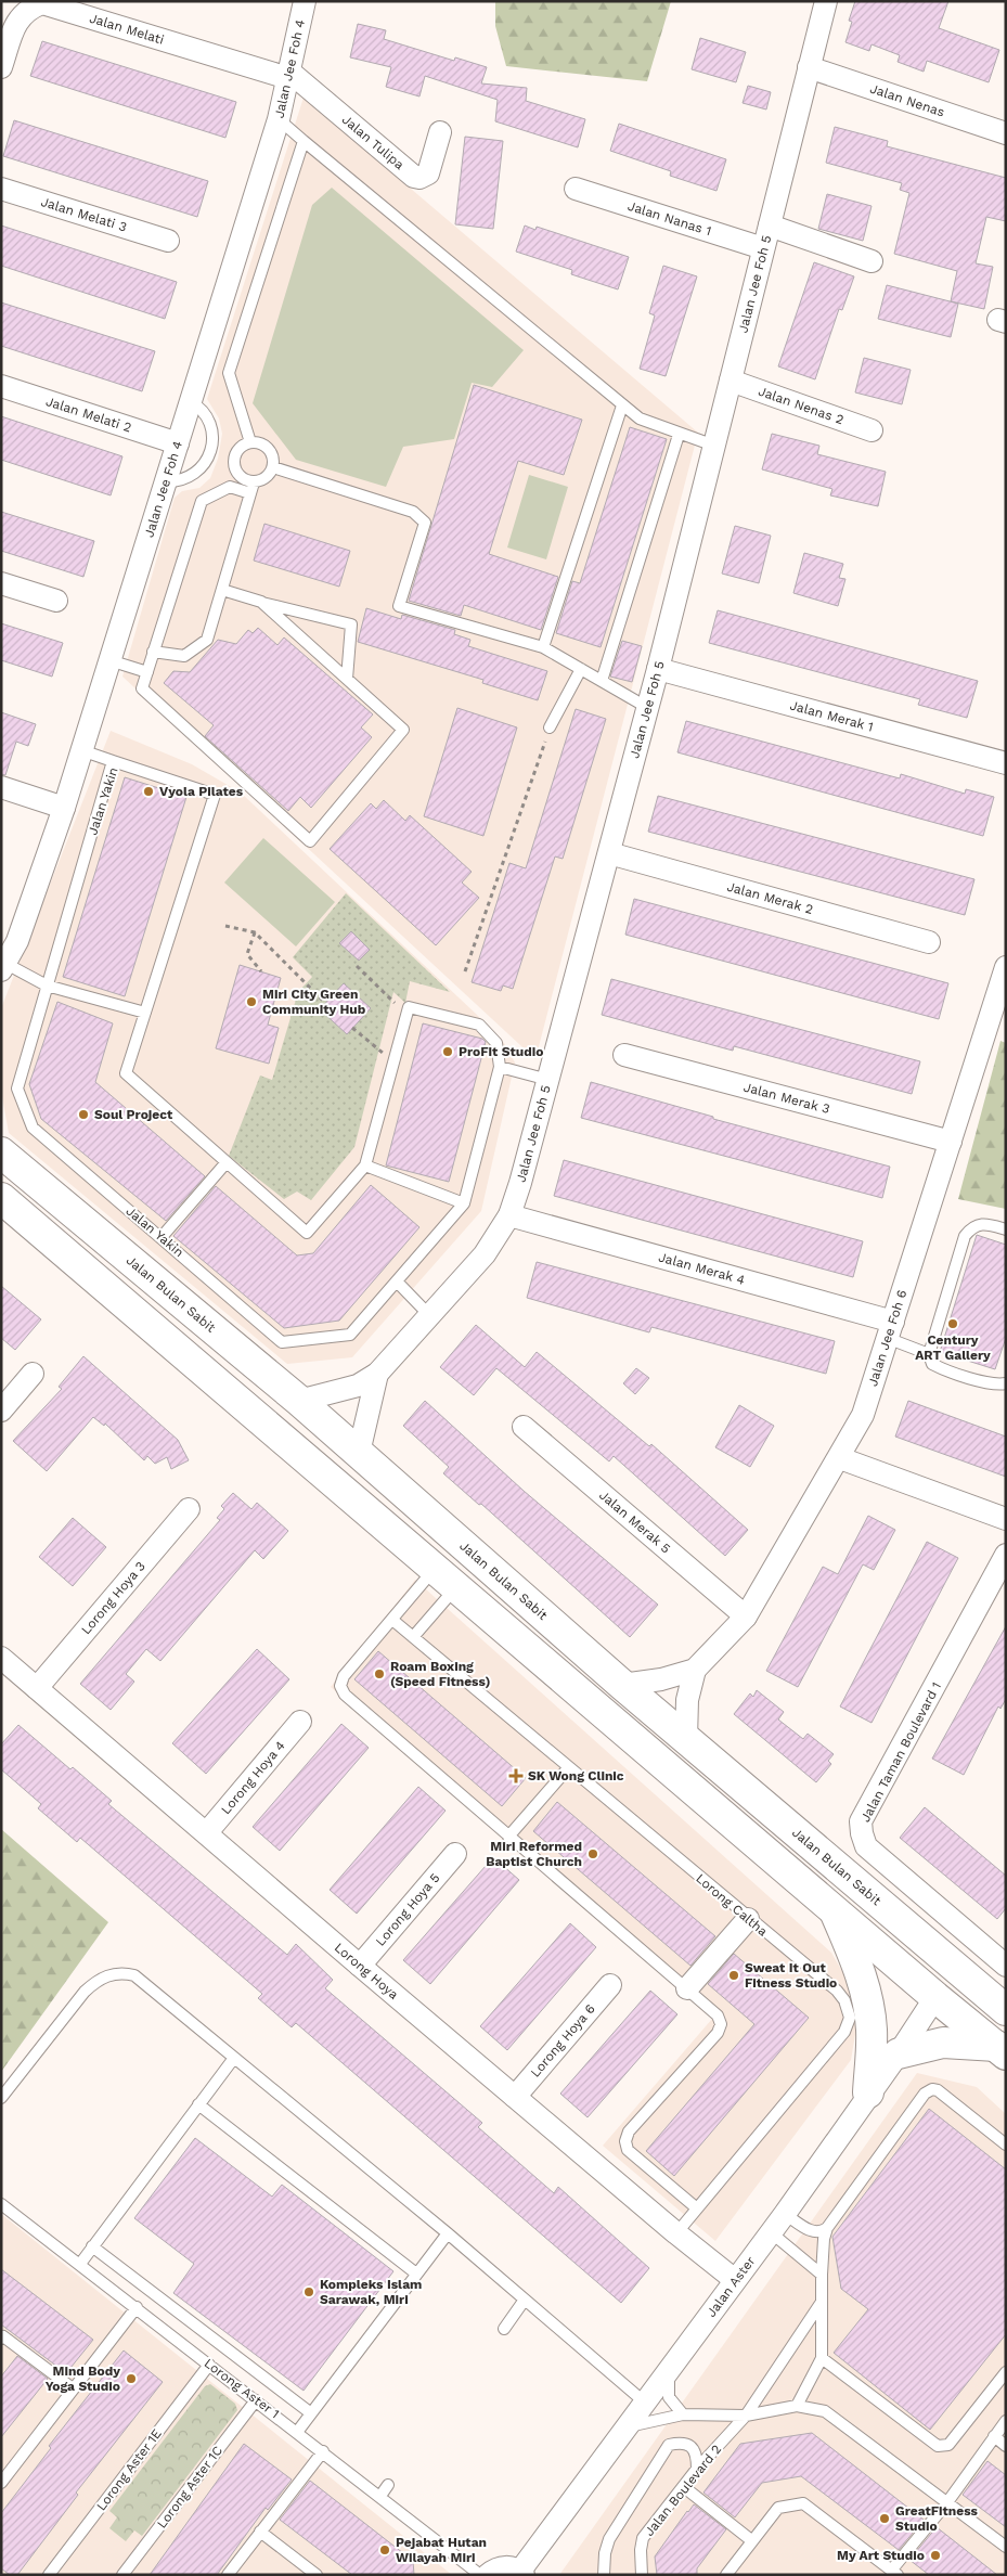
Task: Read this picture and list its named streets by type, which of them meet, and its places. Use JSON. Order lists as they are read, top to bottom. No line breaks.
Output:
{"streets":{"main road":["Jalan Bulan Sabit"],"street":["Jalan Melati","Jalan Jee Foh 4","Jalan Nenas","Jalan Tulipa","Jalan Melati 3","Jalan Nanas 1","Jalan Jee Foh 5","Jalan Nenas 2","Jalan Melati 2","Jalan Merak 1","Jalan Merak 2","Jalan Merak 3","Jalan Merak 4","Jalan Jee Foh 6","Jalan Merak 5","Lorong Hoya 3","Jalan Taman Boulevard 1","Lorong Hoya 4","Lorong Hoya 5","Lorong Hoya","Lorong Hoya 6","Jalan Aster"],"lane":["Jalan Yakin","Lorong Caltha","Lorong Aster 1","Lorong Aster 1E","Lorong Aster 1C","Jalan Boulevard 2"]},"crossings":[["Jalan Melati","Jalan Jee Foh 4"],["Jalan Melati","Jalan Tulipa"],["Jalan Jee Foh 4","Jalan Tulipa"],["Jalan Jee Foh 4","Jalan Melati 2"],["Jalan Nenas","Jalan Jee Foh 5"],["Jalan Nanas 1","Jalan Jee Foh 5"],["Jalan Jee Foh 5","Jalan Nenas 2"],["Jalan Jee Foh 5","Jalan Merak 1"],["Jalan Jee Foh 5","Jalan Merak 2"],["Jalan Jee Foh 5","Jalan Merak 4"],["Jalan Jee Foh 5","Jalan Bulan Sabit"],["Jalan Merak 3","Jalan Jee Foh 6"],["Jalan Merak 4","Jalan Jee Foh 6"],["Jalan Bulan Sabit","Jalan Jee Foh 6"],["Jalan Jee Foh 6","Jalan Merak 5"],["Lorong Hoya 3","Lorong Hoya"],["Lorong Hoya 4","Lorong Hoya"],["Lorong Caltha","Lorong Hoya"],["Lorong Hoya 5","Lorong Hoya"],["Lorong Hoya","Lorong Hoya 6"],["Lorong Hoya","Jalan Aster"],["Lorong Aster 1","Lorong Aster 1E"],["Lorong Aster 1","Lorong Aster 1C"]],"places":{"other":["Vyola Pilates","Miri City Green Community Hub","ProFit Studio","Soul Project","Century ART Gallery","Roam Boxing (Speed Fitness)","Miri Reformed Baptist Church","Sweat It Out Fitness Studio","Kompleks Islam Sarawak, Miri","Mind Body Yoga Studio","GreatFitness Studio","Pejabat Hutan Wilayah Miri","My Art Studio"],"health":["SK Wong Clinic"]}}
